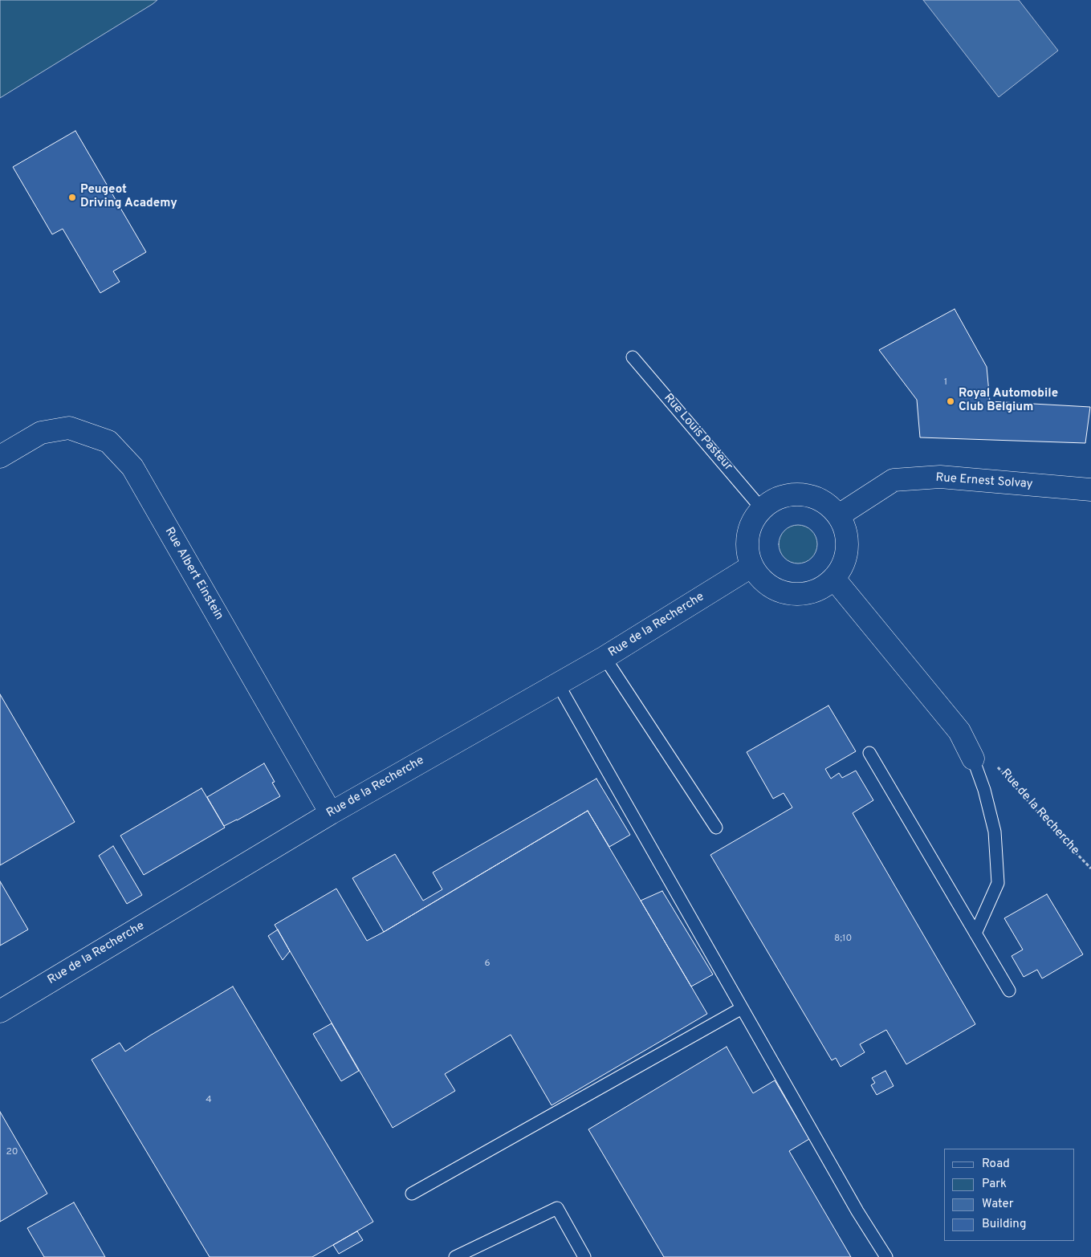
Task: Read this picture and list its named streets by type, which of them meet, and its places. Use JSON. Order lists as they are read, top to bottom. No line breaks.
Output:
{"streets":{"street":["Rue Ernest Solvay","Rue Albert Einstein","Rue de la Recherche"],"lane":["Rue Louis Pasteur"]},"crossings":[["Rue Louis Pasteur","Rue Ernest Solvay"],["Rue Louis Pasteur","Rue de la Recherche"],["Rue Ernest Solvay","Rue de la Recherche"],["Rue Albert Einstein","Rue de la Recherche"]],"places":["Peugeot Driving Academy","Royal Automobile Club Belgium"],"house_numbers":["1","8;10","6","4","20"],"legend":["Road","Park","Water","Building"]}
